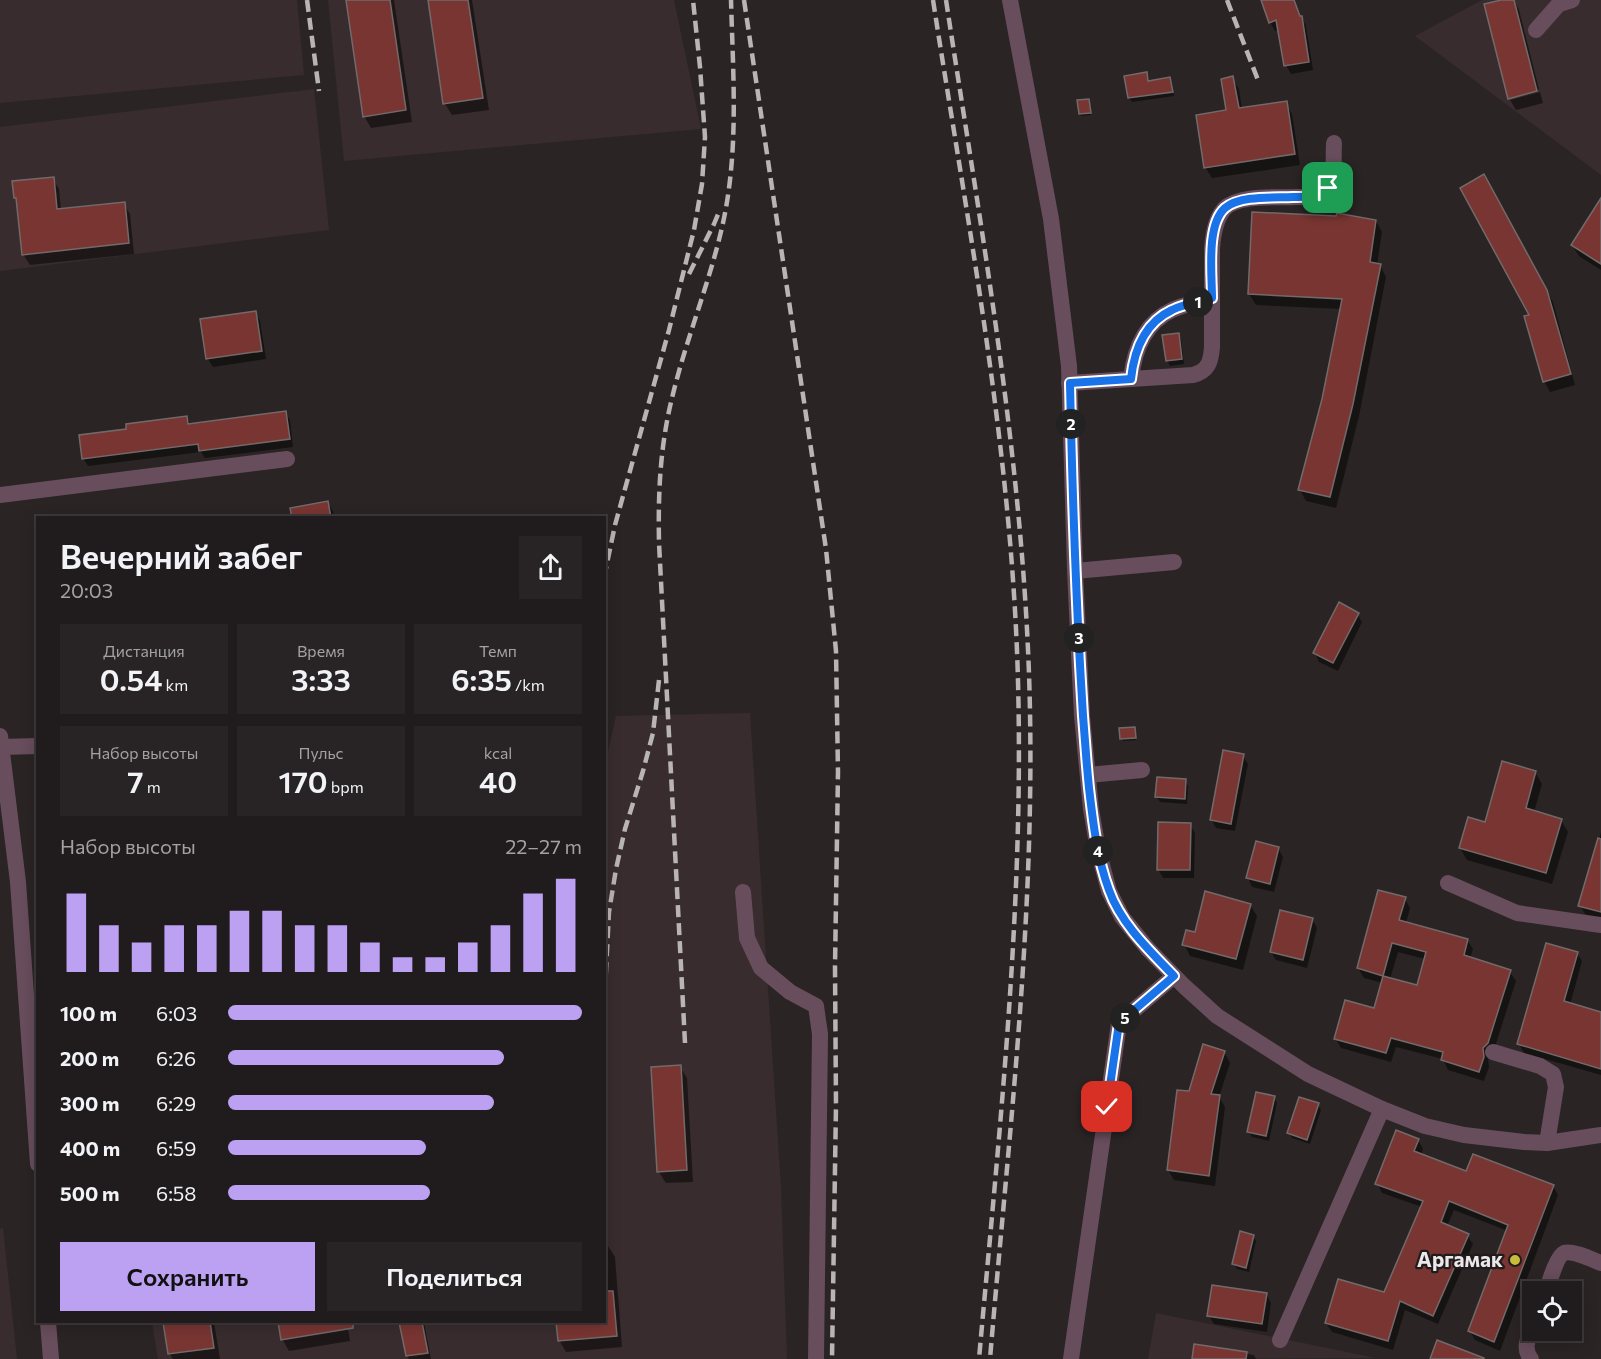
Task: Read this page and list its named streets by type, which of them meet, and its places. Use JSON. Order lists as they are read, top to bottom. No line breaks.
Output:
{"places":["Аргамак"],"page":{"pins":["1","2","3","4","5"],"heading":["Вечерний забег","20:03"],"stats":[["Дистанция","0.54 km"],["Время","3:33"],["Темп","6:35 /km"],["Набор высоты","7 m"],["Пульс","170 bpm"],["kcal","40"]],"chart":["Набор высоты","22–27 m"],"list":[{"name":"100 m","note":"6:03"},{"name":"200 m","note":"6:26"},{"name":"300 m","note":"6:29"},{"name":"400 m","note":"6:59"},{"name":"500 m","note":"6:58"}],"buttons":["Сохранить","Поделиться"]}}
